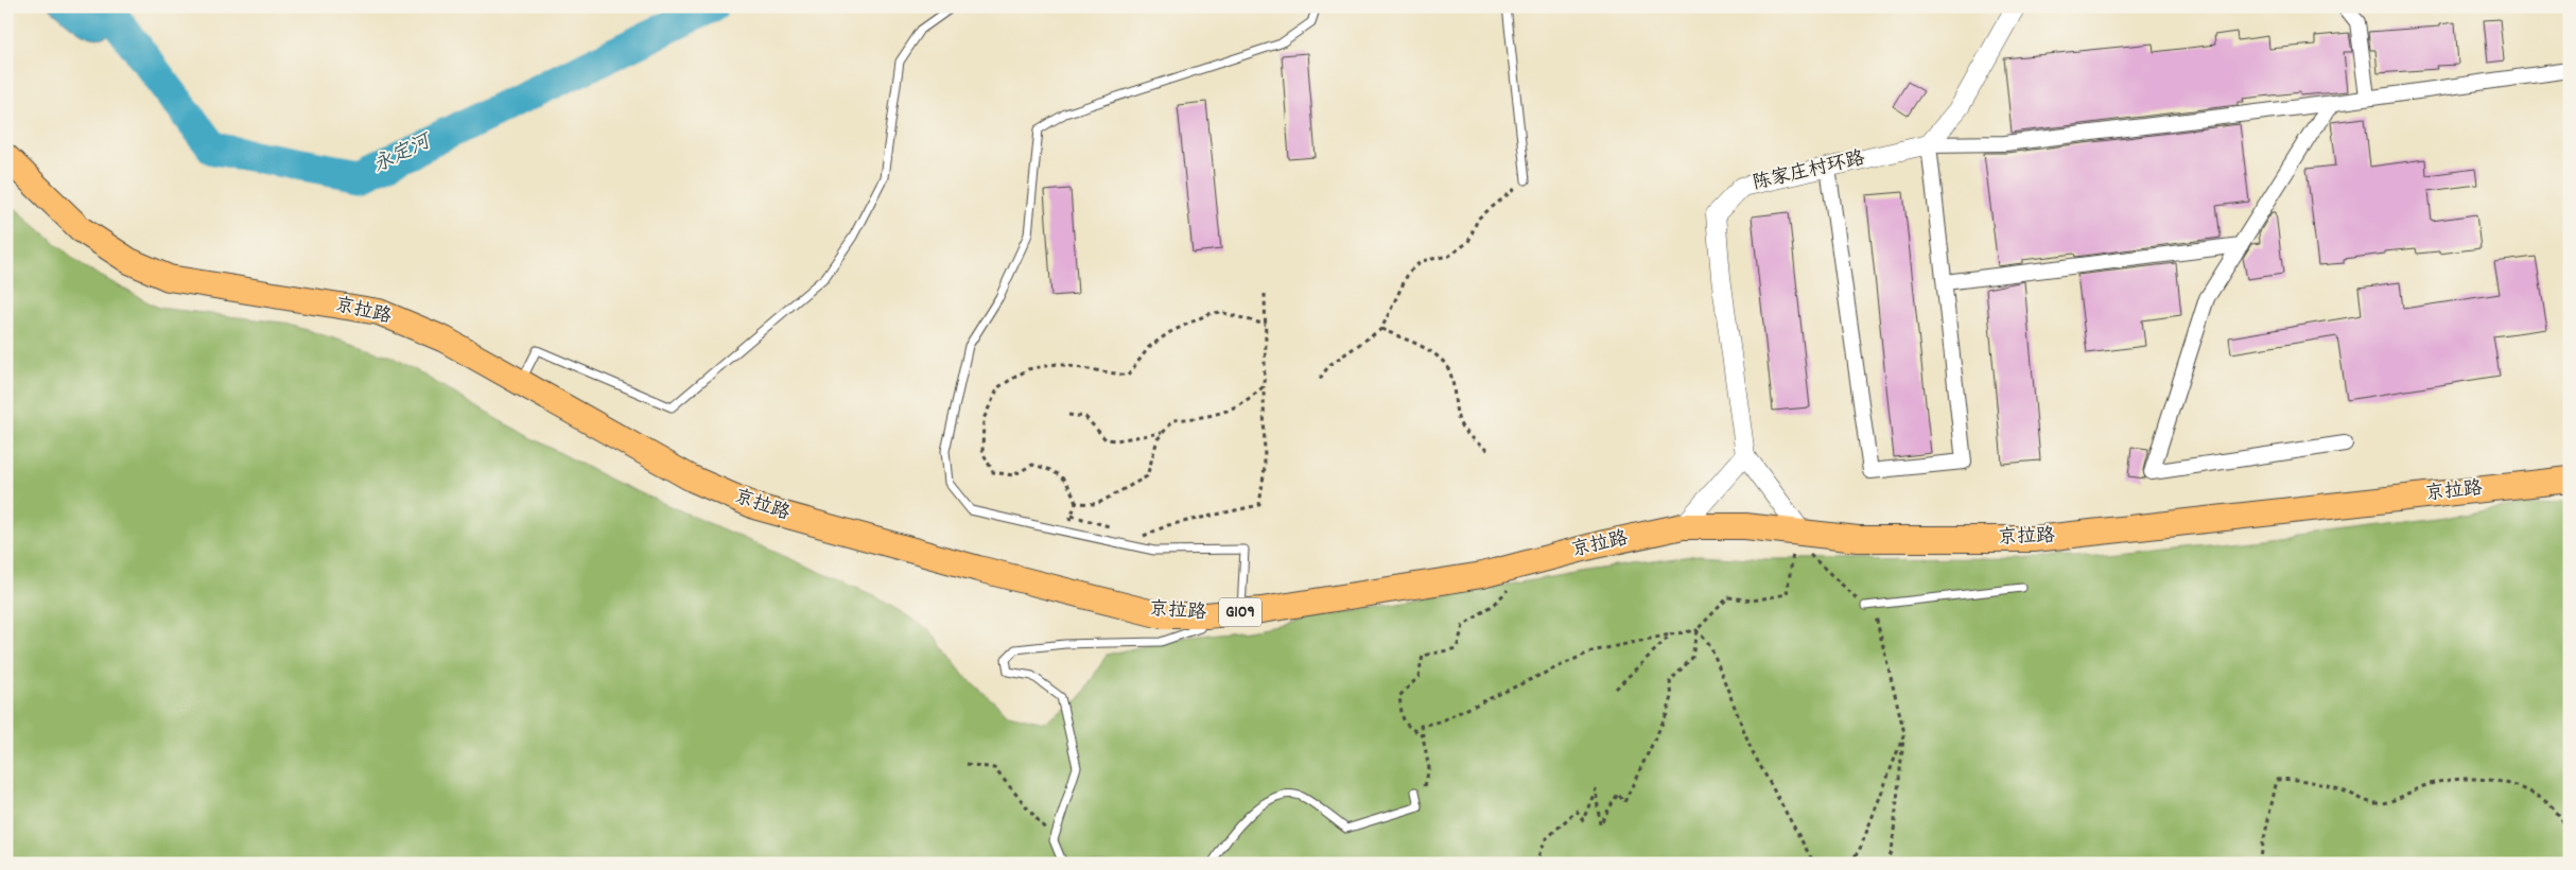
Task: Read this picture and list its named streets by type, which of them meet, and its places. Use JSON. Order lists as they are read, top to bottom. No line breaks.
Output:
{"streets":{"highway":["京拉路","G109"],"street":["陈家庄村环路"]},"water":["永定河"]}
